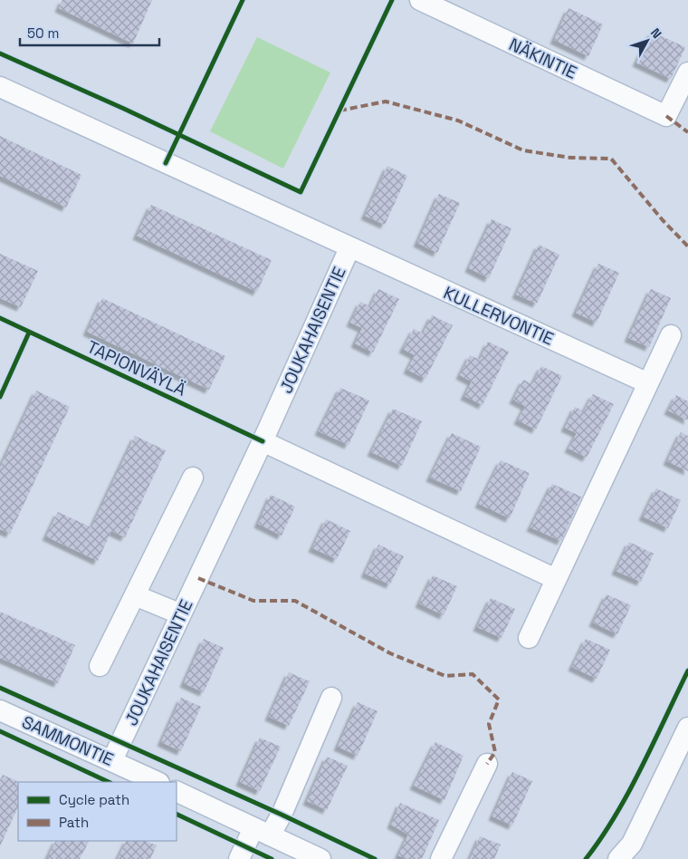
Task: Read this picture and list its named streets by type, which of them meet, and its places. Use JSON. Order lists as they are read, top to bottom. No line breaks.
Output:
{"streets":{"street":["NÄKINTIE","KULLERVONTIE","JOUKAHAISENTIE","SAMMONTIE"],"cycle path":["TAPIONVÄYLÄ"]},"crossings":[["KULLERVONTIE","JOUKAHAISENTIE"],["JOUKAHAISENTIE","SAMMONTIE"]],"legend":["Cycle path","Path"],"scale_bar":"50 m","north":"top right"}
